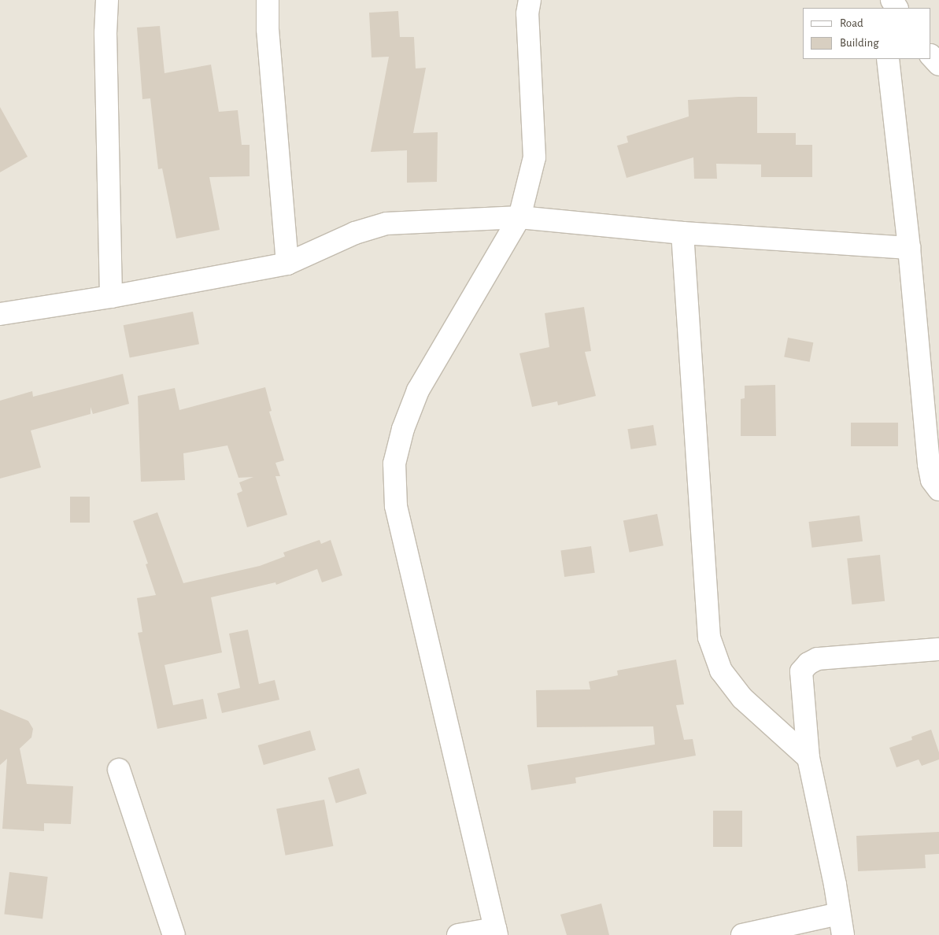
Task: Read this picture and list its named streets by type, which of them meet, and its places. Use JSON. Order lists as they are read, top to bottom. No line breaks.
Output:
{"legend":["Road","Building"]}
